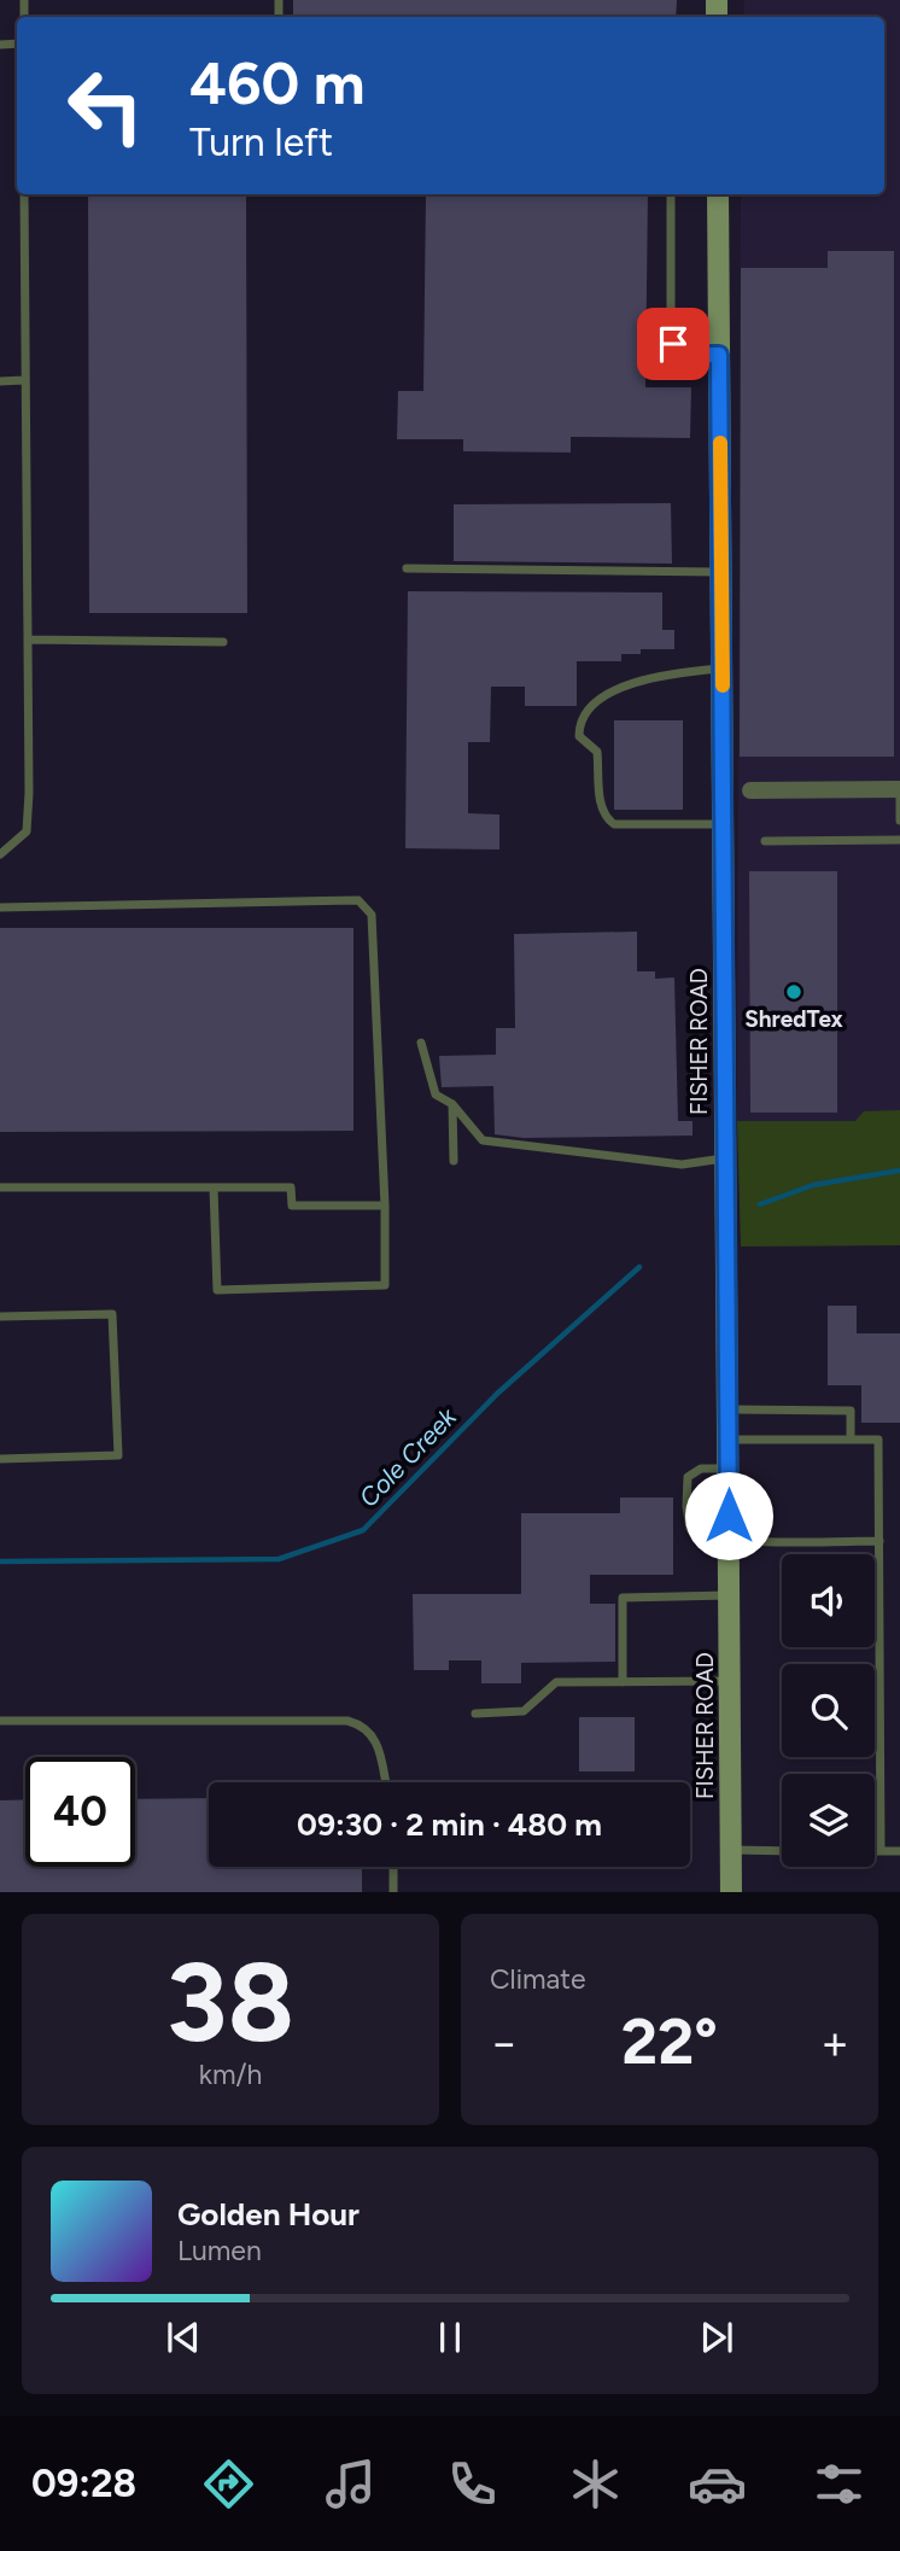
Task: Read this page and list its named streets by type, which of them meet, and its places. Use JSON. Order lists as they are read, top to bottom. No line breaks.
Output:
{"streets":{"street":["FISHER ROAD"]},"water":["Cole Creek"],"places":["ShredTex"],"page":{"turn":["460 m","Turn left"],"limit":"40","trip":"09:30 · 2 min · 480 m","tile":[["38","km/h"],"Climate"],"heat":["−","22°","+"],"song":["Golden Hour","Lumen"],"tabs":"09:28"}}
